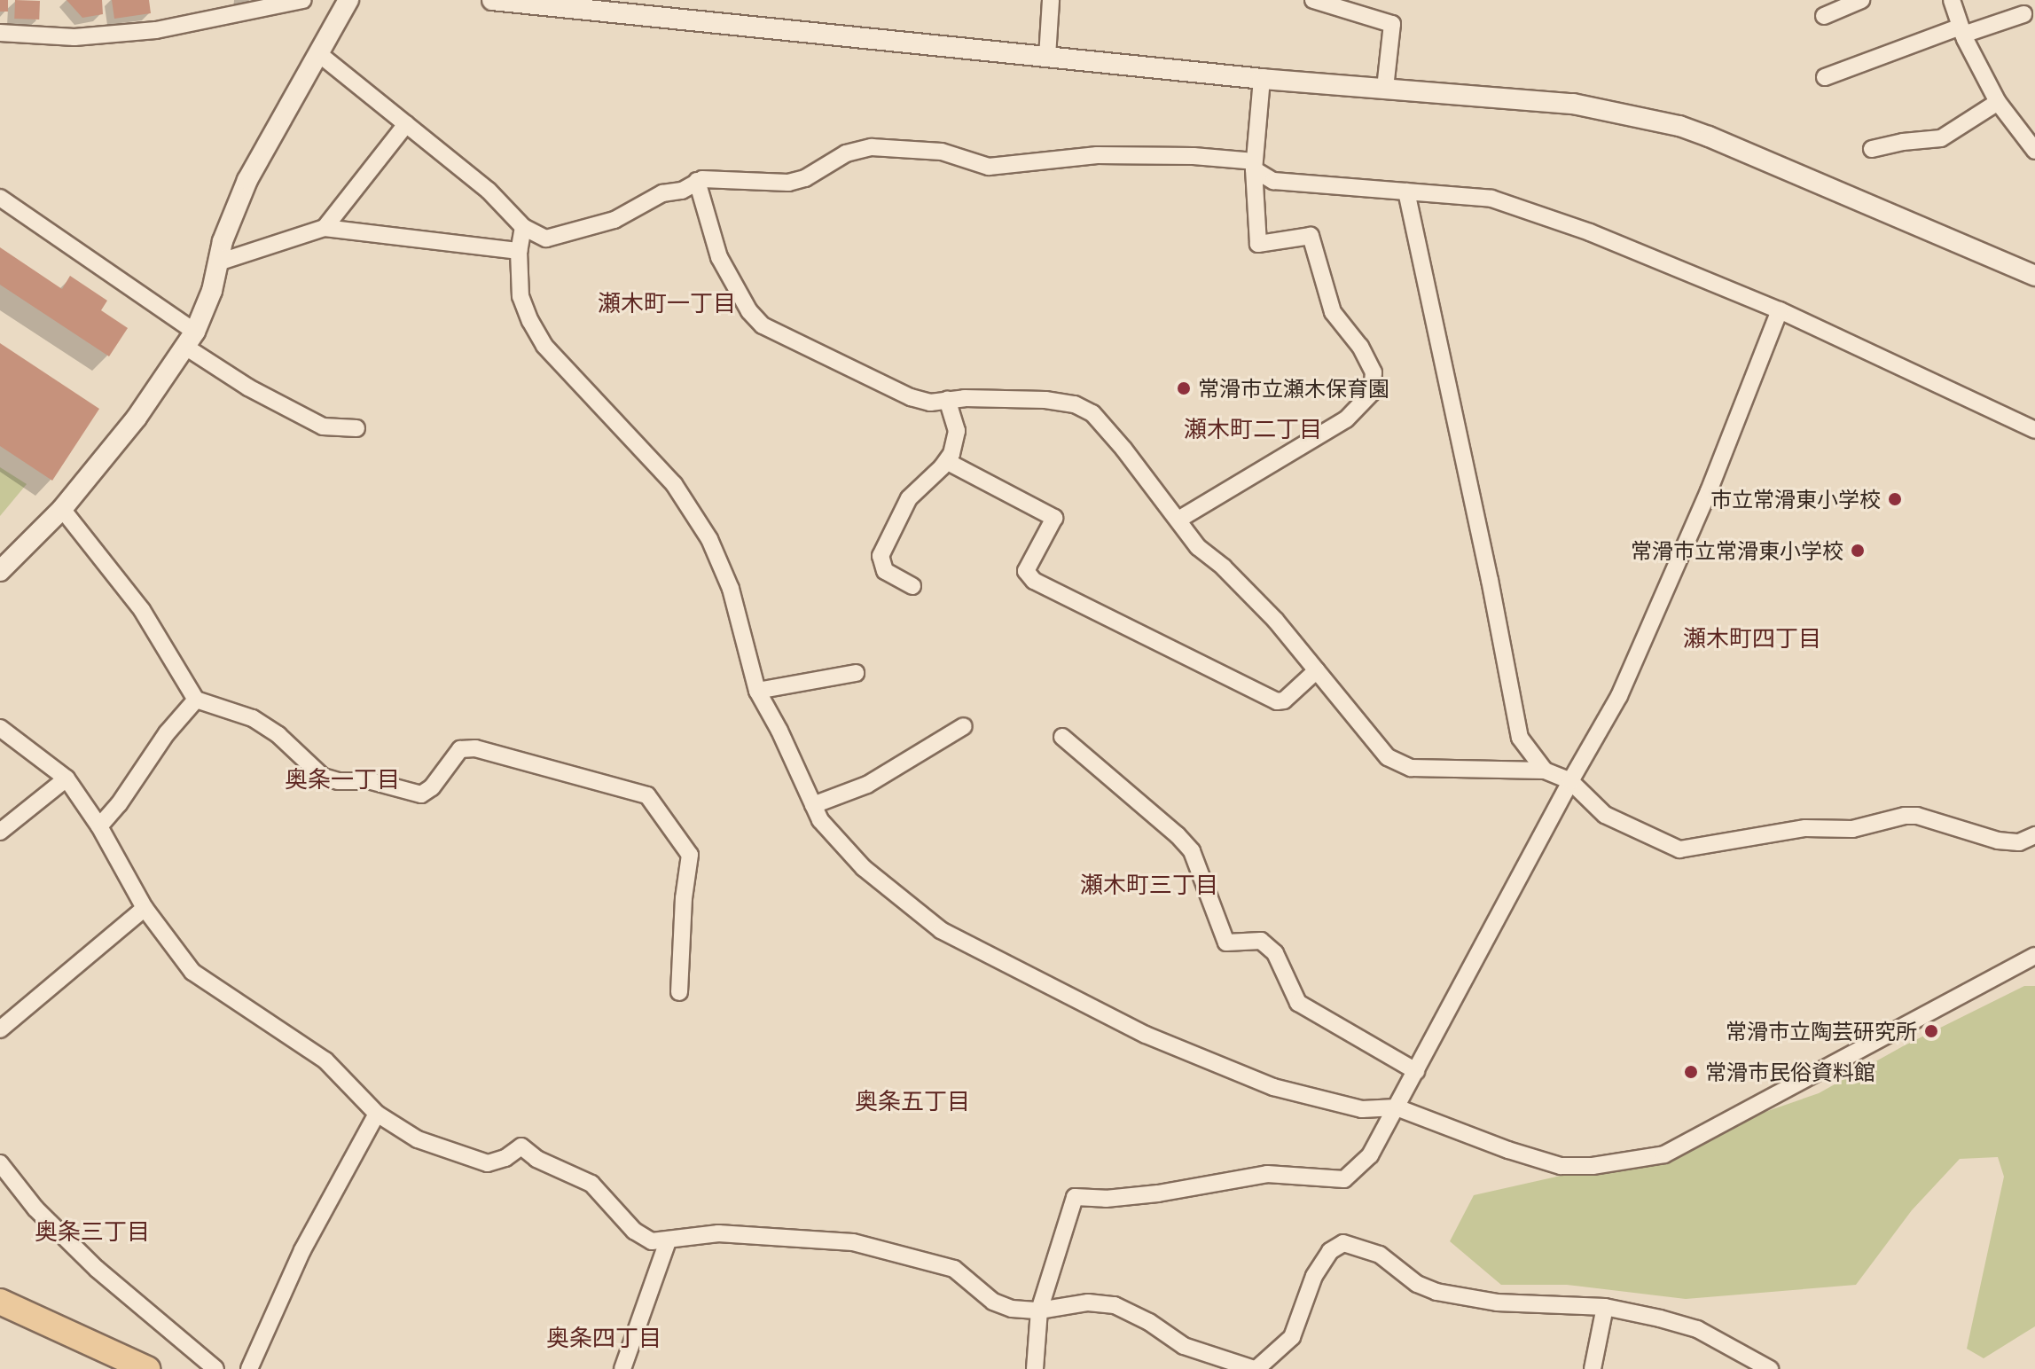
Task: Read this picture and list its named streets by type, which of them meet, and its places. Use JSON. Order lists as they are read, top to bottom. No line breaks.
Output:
{"districts":["瀬木町一丁目","瀬木町二丁目","瀬木町四丁目","奥条一丁目","瀬木町三丁目","奥条五丁目","奥条三丁目","奥条四丁目"],"places":["常滑市立瀬木保育園","市立常滑東小学校","常滑市立常滑東小学校","常滑市立陶芸研究所","常滑市民俗資料館"]}
